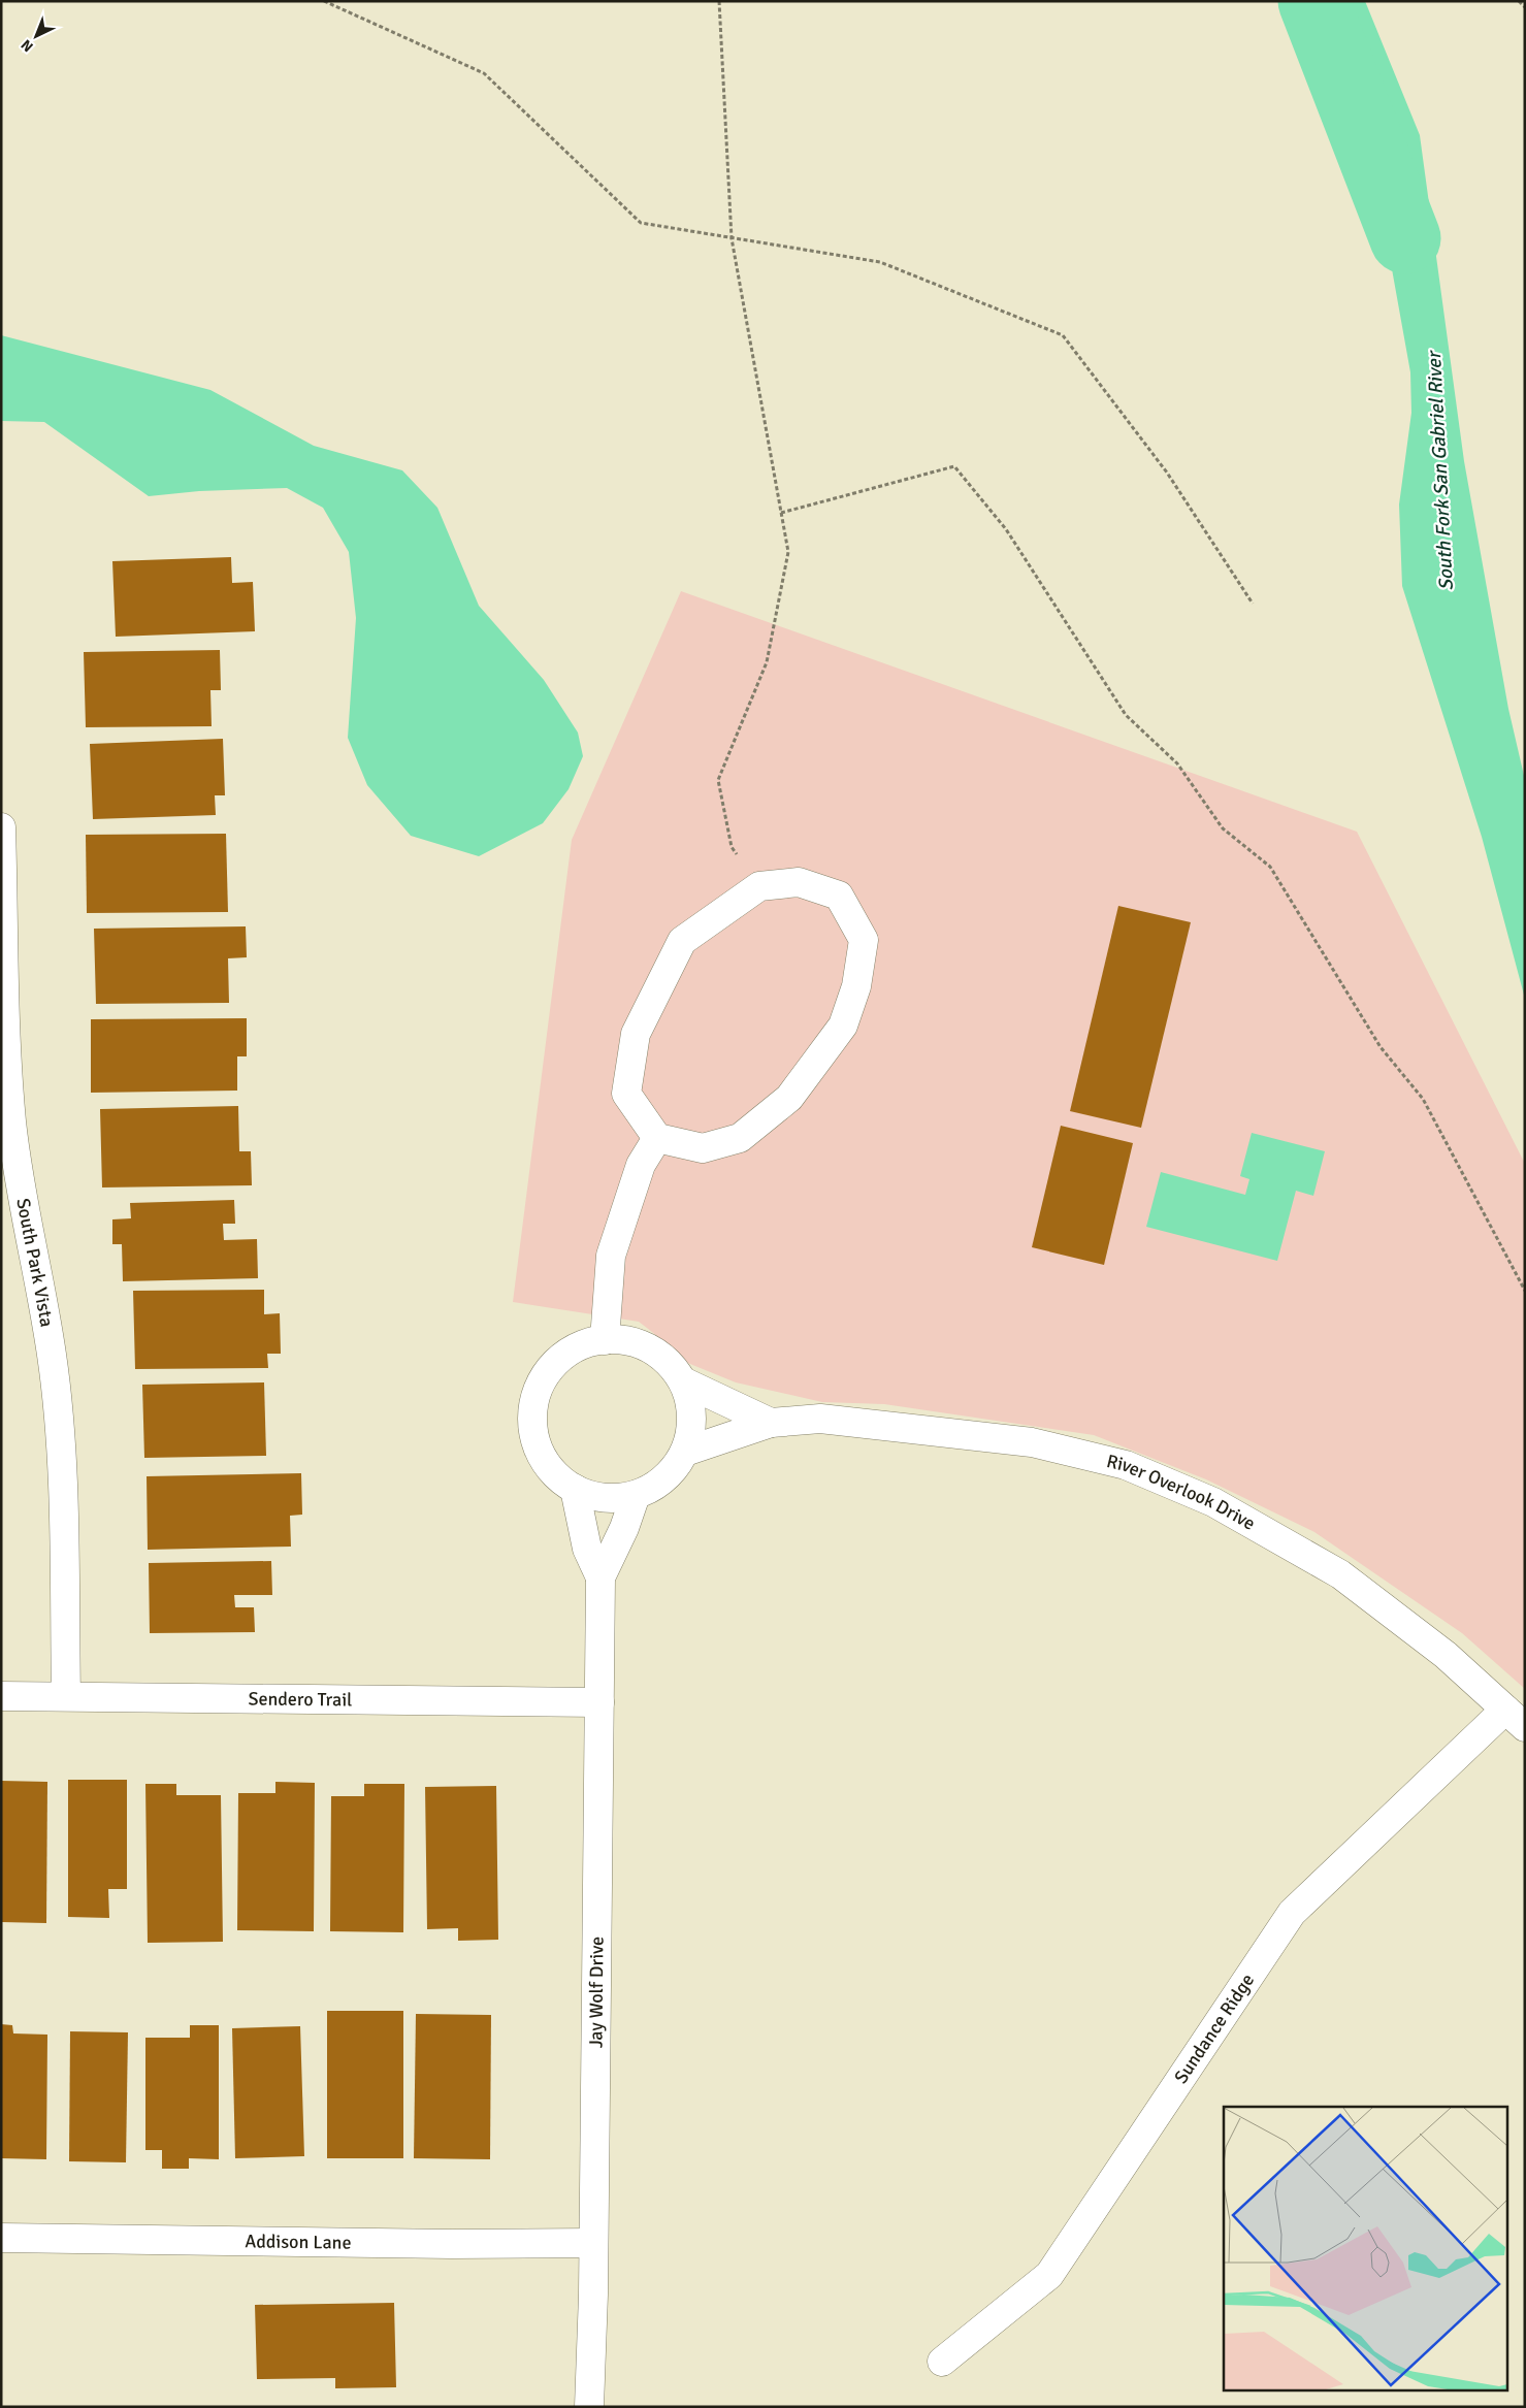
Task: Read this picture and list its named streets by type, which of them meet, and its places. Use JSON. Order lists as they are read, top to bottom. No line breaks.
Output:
{"streets":{"street":["South Park Vista","River Overlook Drive","Sendero Trail","Jay Wolf Drive","Sundance Ridge","Addison Lane"]},"crossings":[["South Park Vista","Sendero Trail"],["River Overlook Drive","Jay Wolf Drive"],["River Overlook Drive","Sundance Ridge"],["Sendero Trail","Jay Wolf Drive"],["Jay Wolf Drive","Addison Lane"]],"water":["South Fork San Gabriel River"],"north":"bottom left"}
